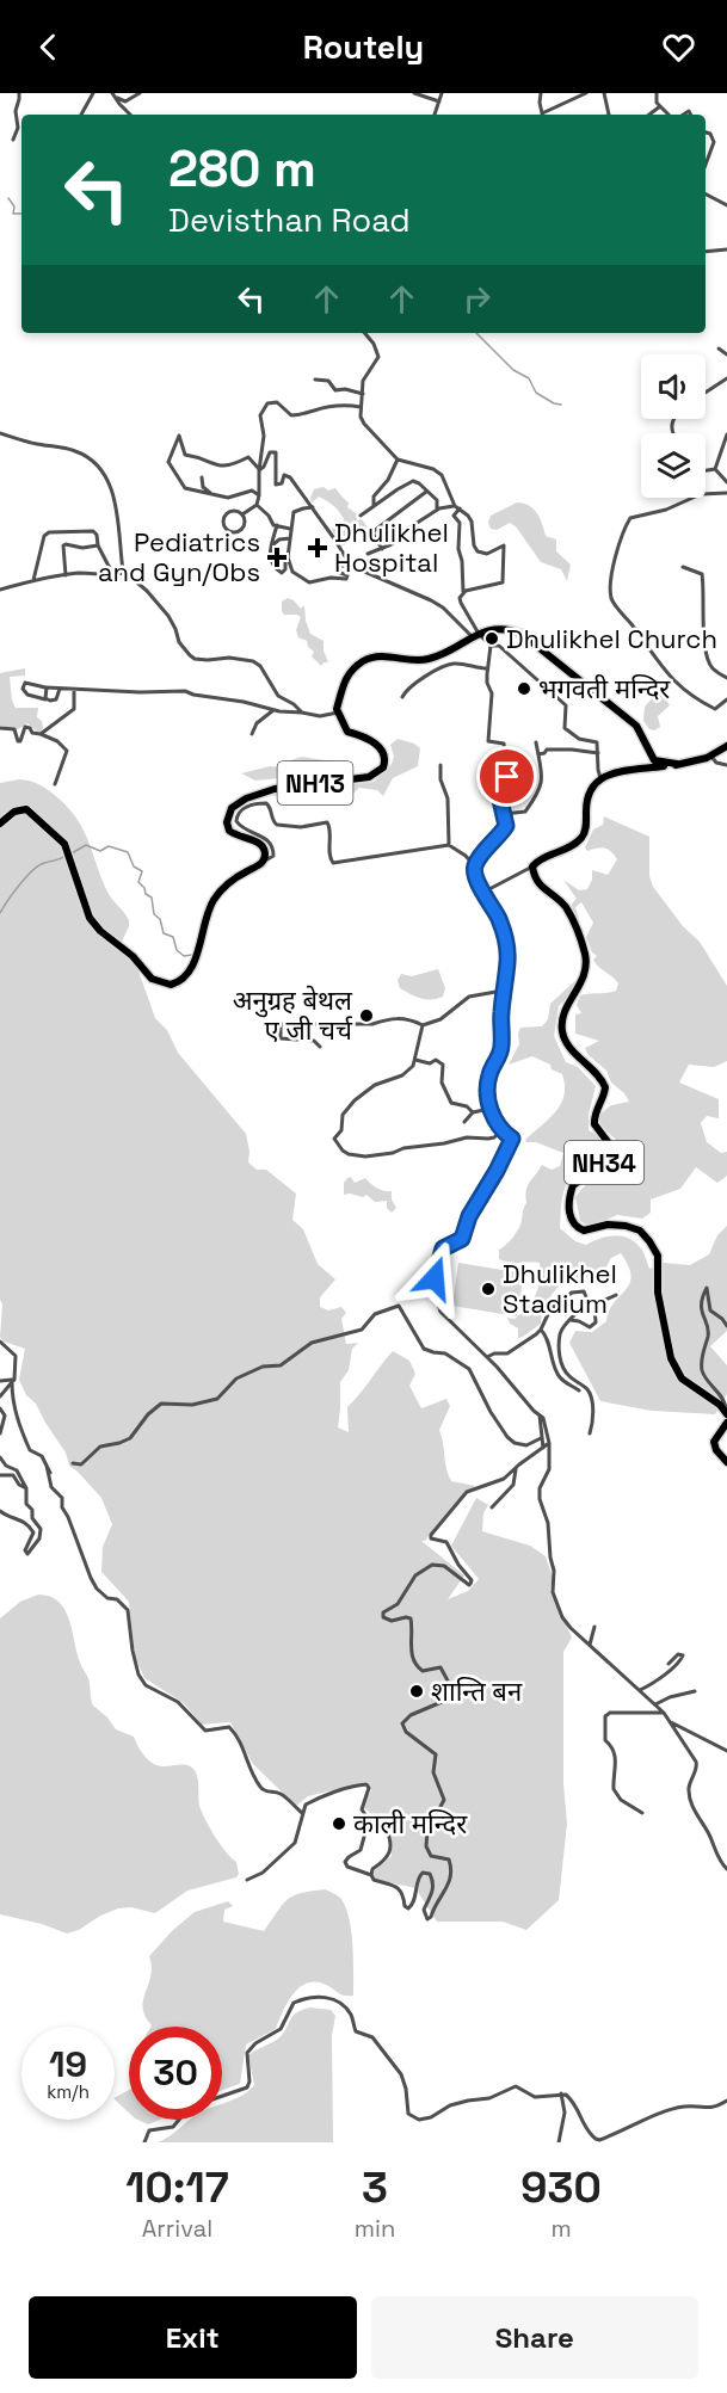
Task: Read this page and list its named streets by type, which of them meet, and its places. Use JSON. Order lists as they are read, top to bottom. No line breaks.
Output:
{"streets":{"highway":["NH13","NH34"]},"places":{"health":["Dhulikhel Hospital","Pediatrics and Gyn/Obs"],"other":["Dhulikhel Church","भगवती मन्दिर","अनुग्रह बेथल ए जी चर्च","Dhulikhel Stadium","शान्ति बन","काली मन्दिर"]},"page":{"header":"Routely","turn":["280 m","Devisthan Road"],"speed":"19 km/h","limit":"30","eta":["10:17","Arrival","3","min","930","m"],"buttons":["Exit","Share"]}}
